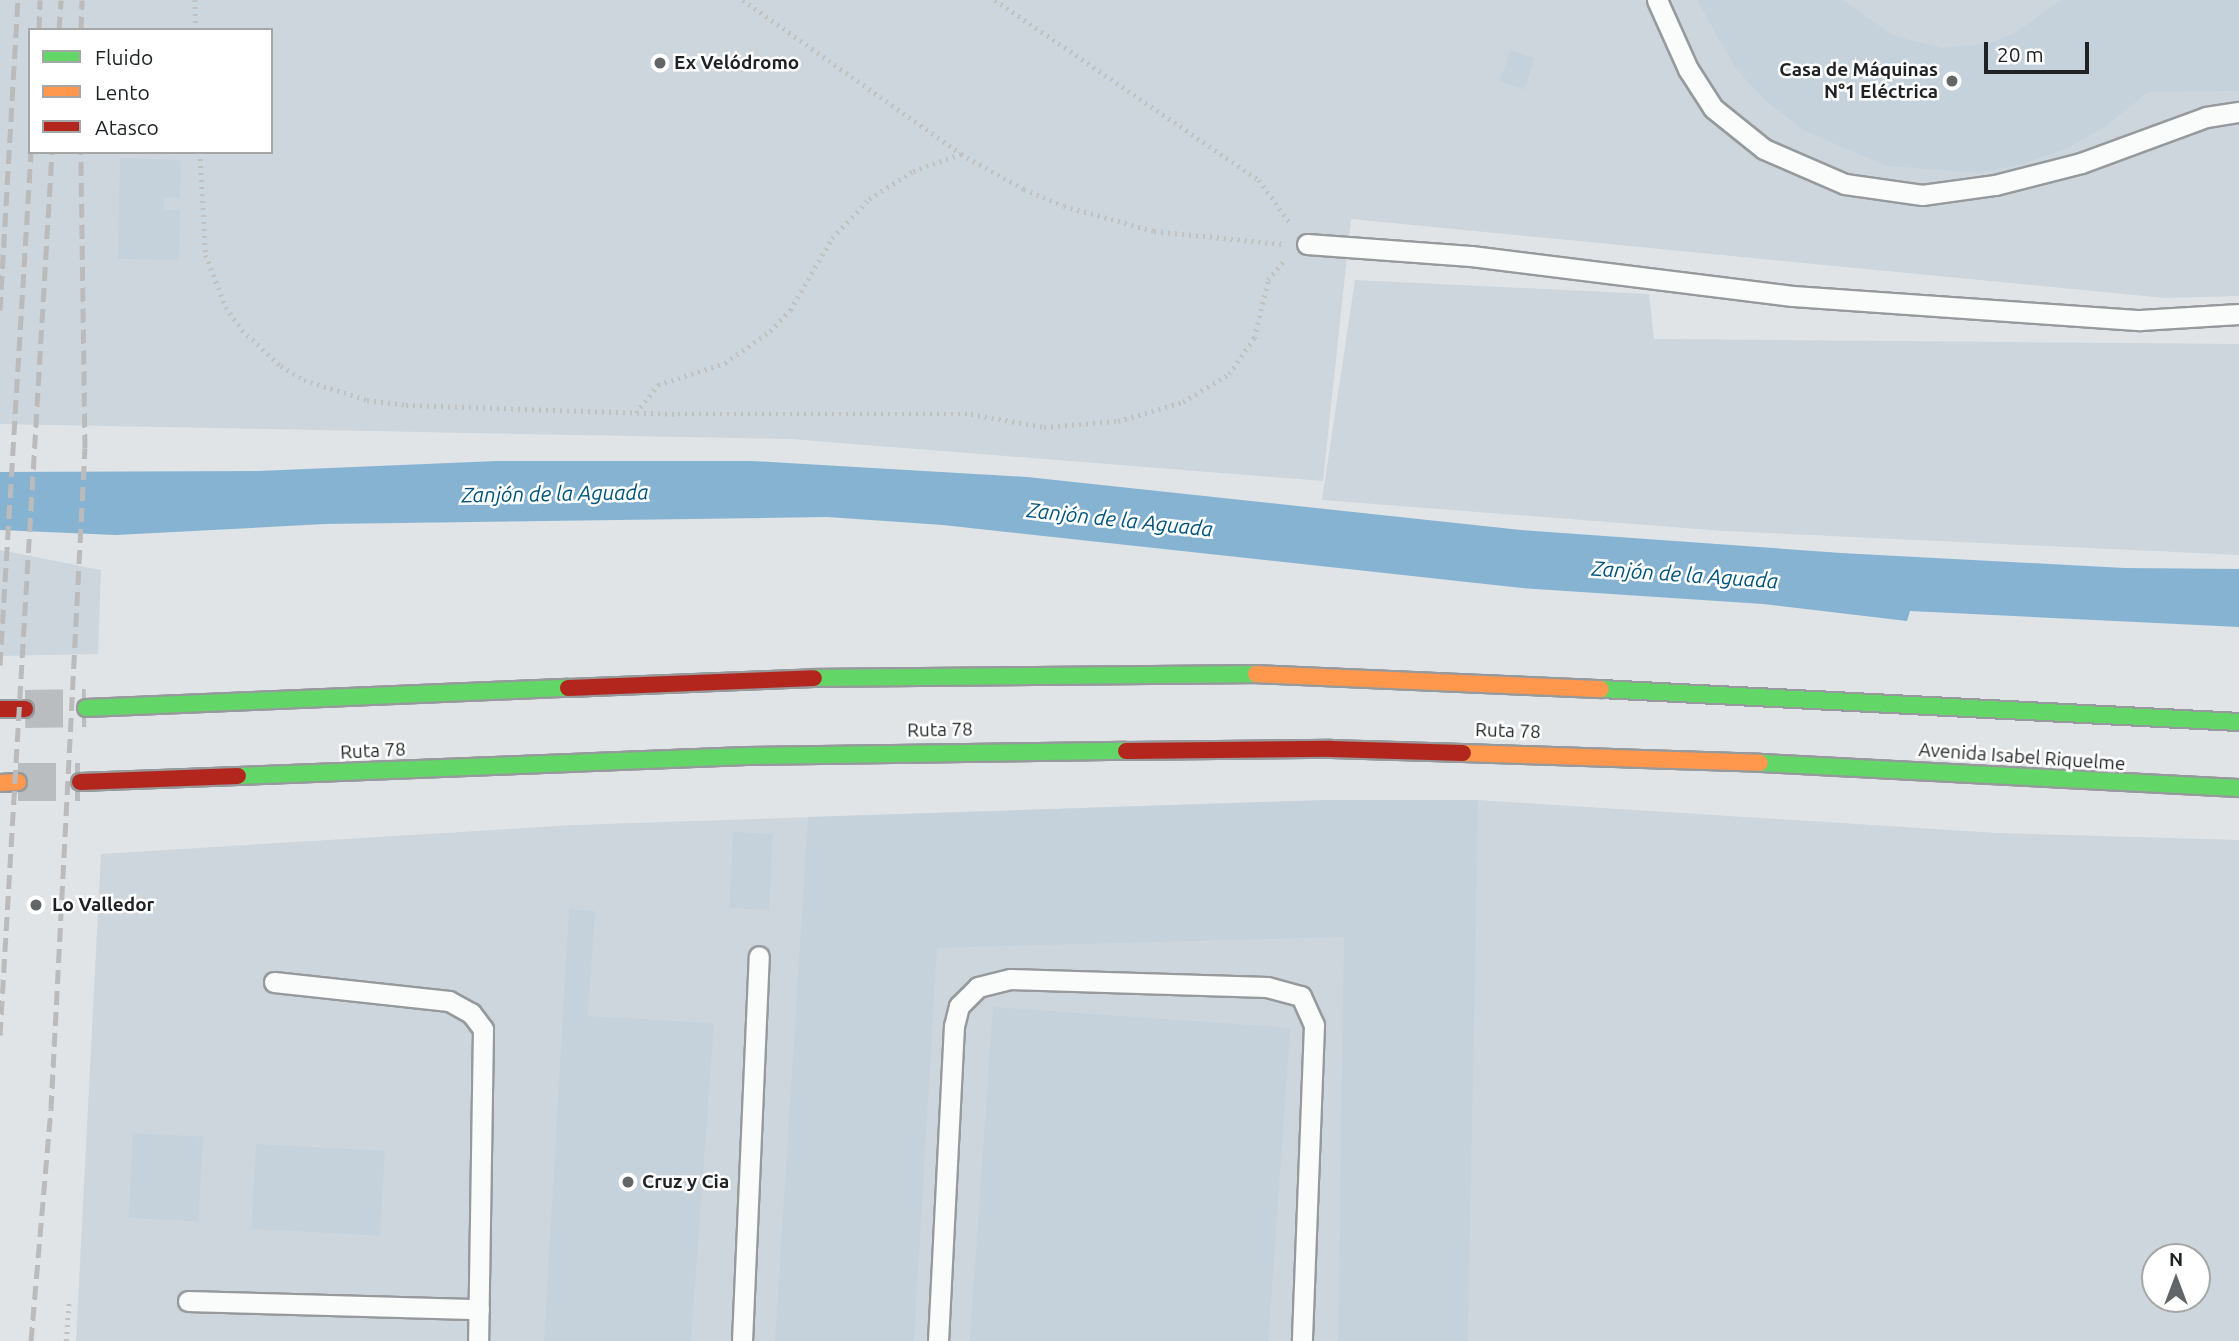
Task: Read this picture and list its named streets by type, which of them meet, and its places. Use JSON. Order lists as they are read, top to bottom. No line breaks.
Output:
{"streets":{"highway":["Ruta 78","Avenida Isabel Riquelme"]},"crossings":[["Ruta 78","Avenida Isabel Riquelme"]],"water":["Zanjón de la Aguada"],"places":["Ex Velódromo","Casa de Máquinas N°1 Eléctrica","Lo Valledor","Cruz y Cia"],"legend":["Fluido","Lento","Atasco"],"scale_bar":"20 m","north":"top"}
